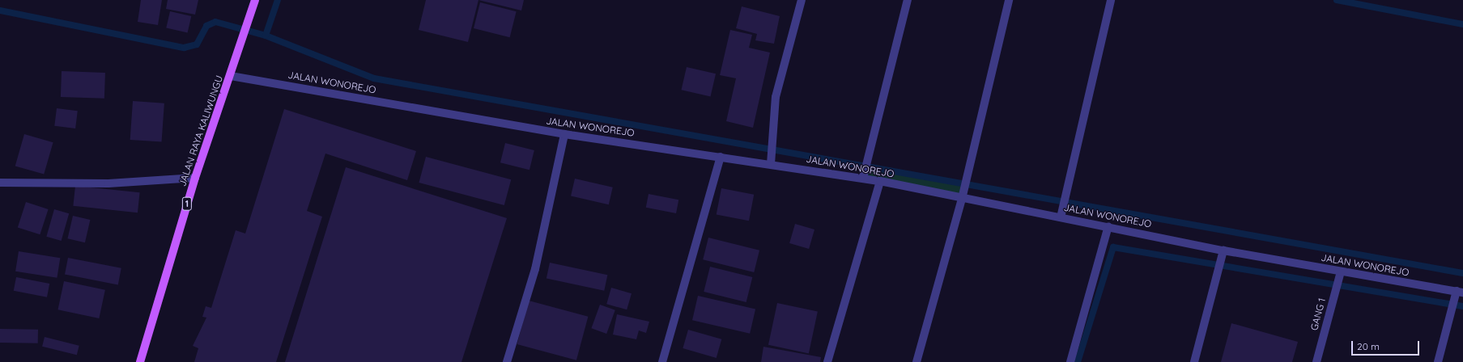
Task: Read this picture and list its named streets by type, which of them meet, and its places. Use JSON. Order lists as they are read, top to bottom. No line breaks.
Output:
{"streets":{"main road":["JALAN RAYA KALIWUNGU","1"],"street":["JALAN WONOREJO","GANG 1"]},"crossings":[["JALAN WONOREJO","JALAN RAYA KALIWUNGU"],["JALAN WONOREJO","GANG 1"]],"scale_bar":"20 m"}
